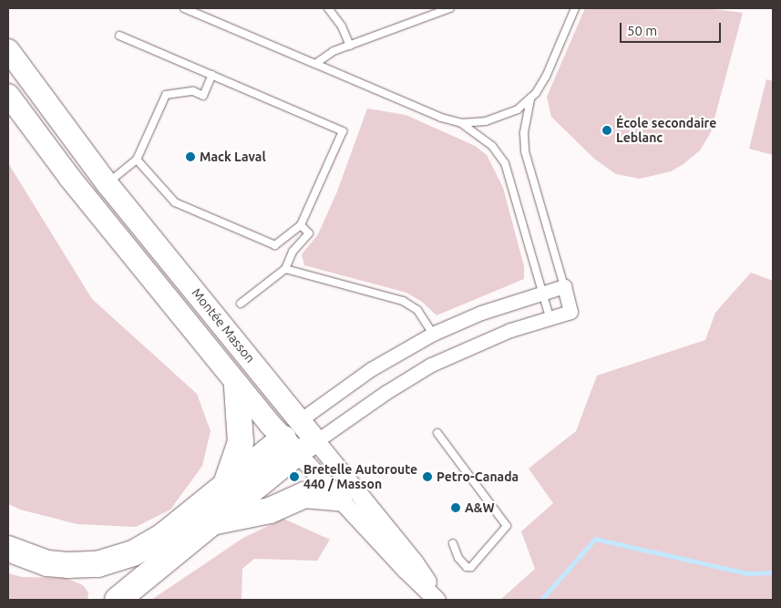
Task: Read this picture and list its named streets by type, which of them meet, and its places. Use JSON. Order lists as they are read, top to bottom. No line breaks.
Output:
{"streets":{"main road":["Montée Masson"]},"places":["École secondaire Leblanc","Mack Laval","Bretelle Autoroute 440 / Masson","Petro-Canada","A&W"],"scale_bar":"50 m"}
